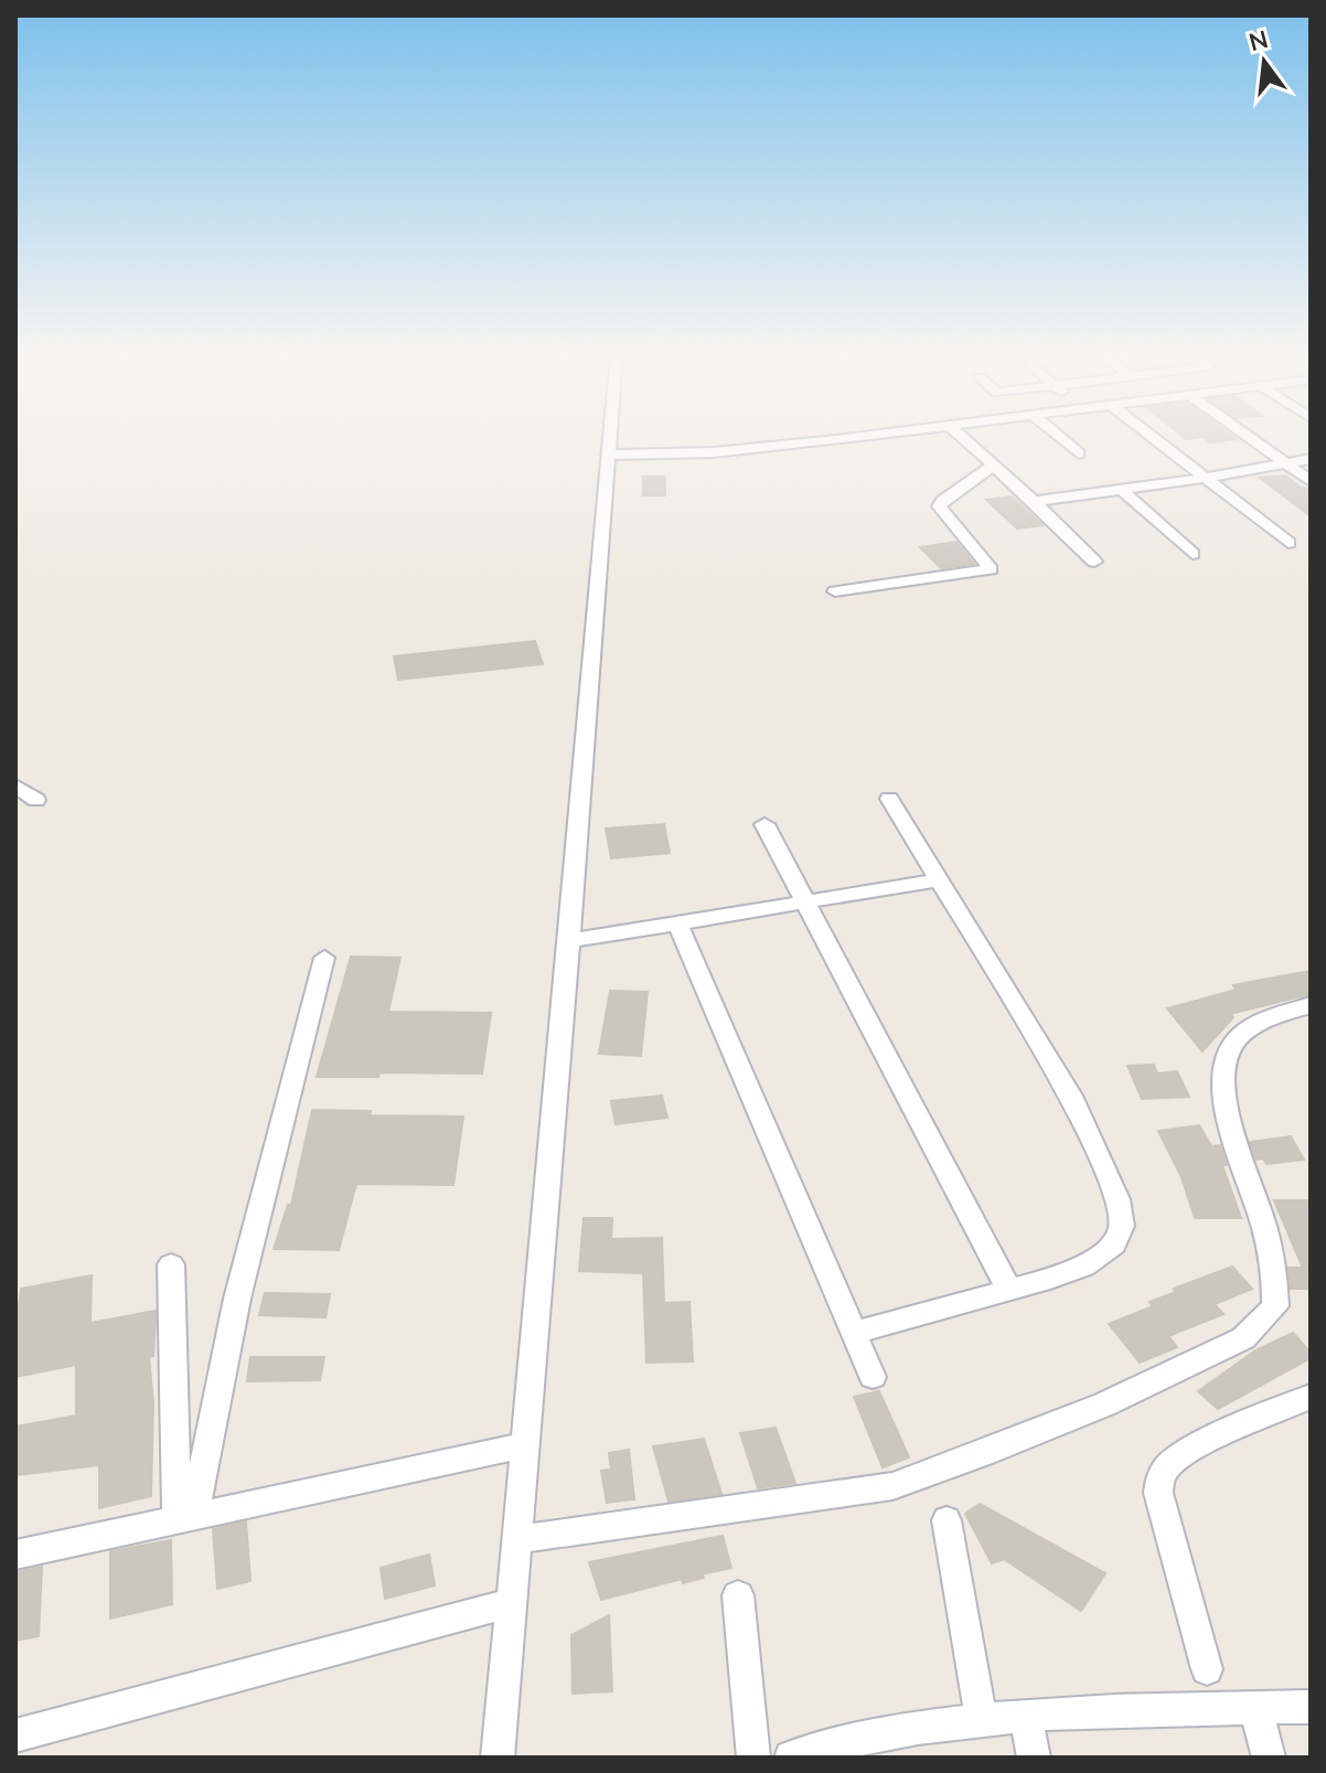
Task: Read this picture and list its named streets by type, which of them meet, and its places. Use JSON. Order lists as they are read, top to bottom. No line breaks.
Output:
{"north":"top"}
